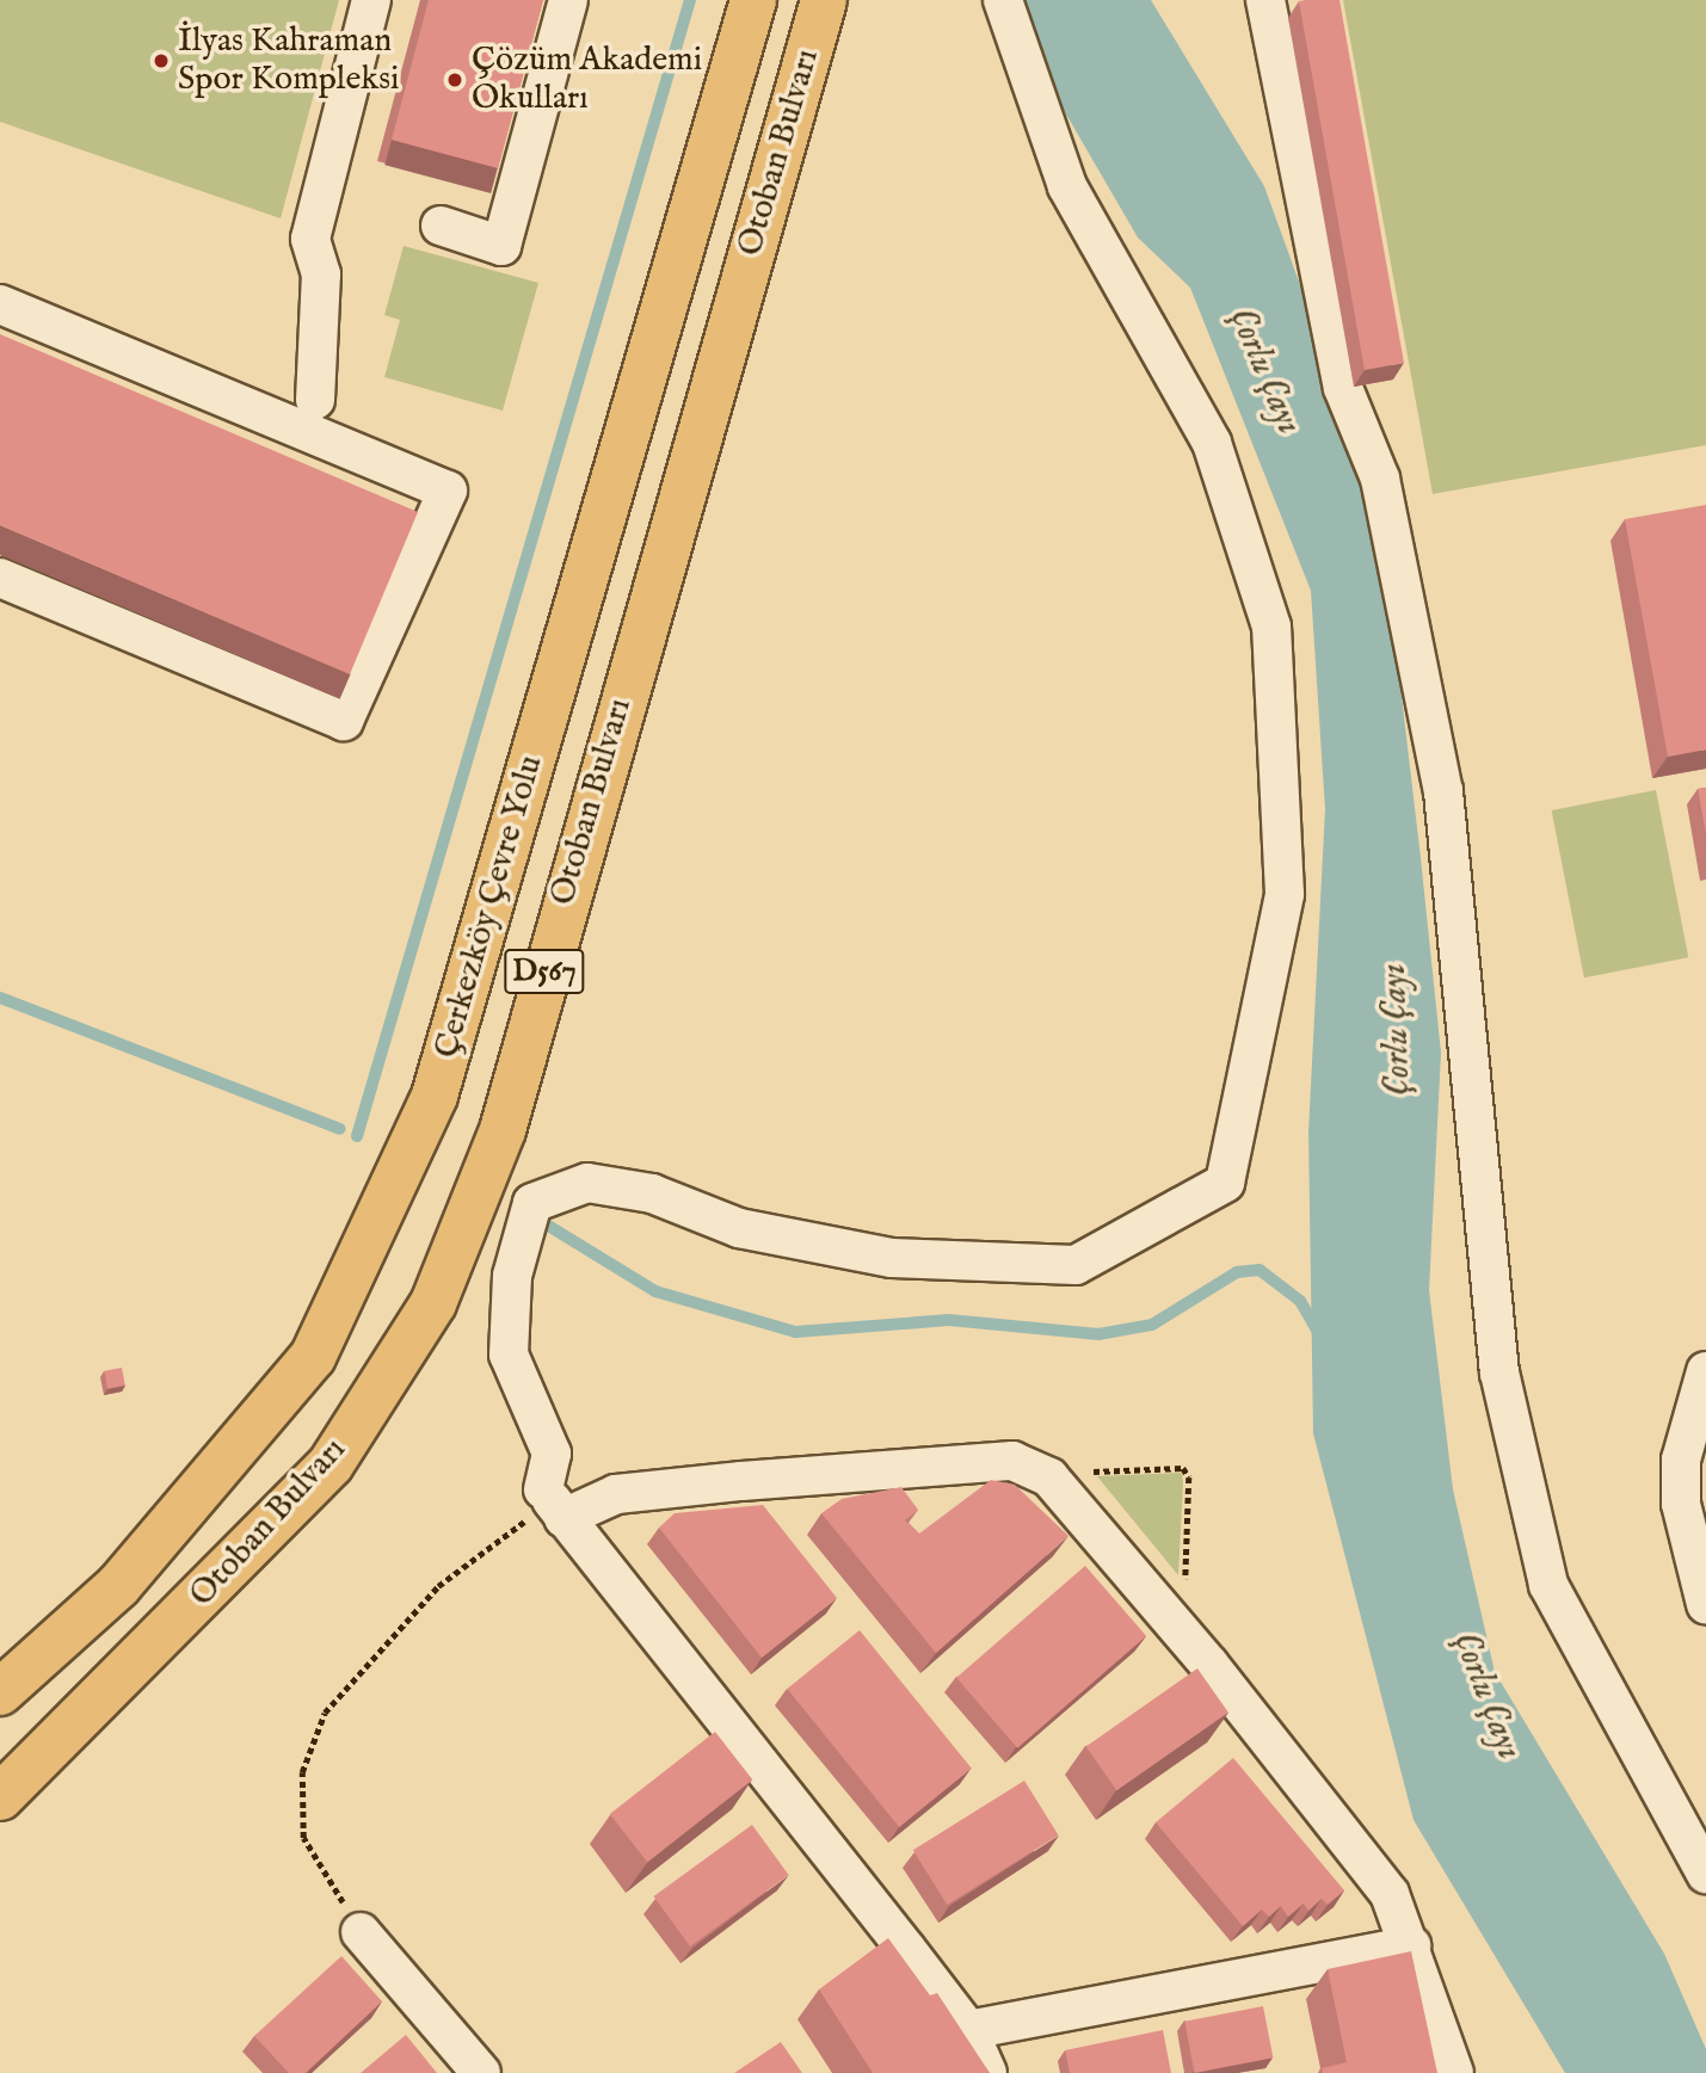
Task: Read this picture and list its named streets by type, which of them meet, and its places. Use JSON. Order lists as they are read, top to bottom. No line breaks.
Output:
{"streets":{"highway":["Otoban Bulvarı","Çerkezköy Çevre Yolu","D567"]},"water":["Çorlu Çayı"],"places":["İlyas Kahraman Spor Kompleksi","Çözüm Akademi Okulları"]}
